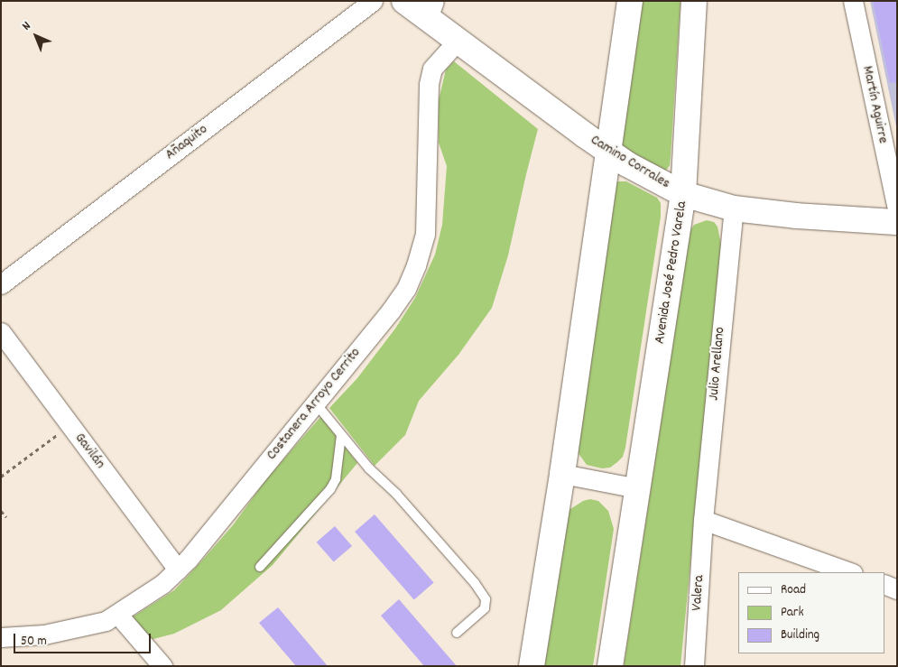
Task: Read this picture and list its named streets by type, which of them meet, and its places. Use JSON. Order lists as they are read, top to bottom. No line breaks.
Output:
{"streets":{"street":["Martín Aguirre","Añaquito","Camino Corrales","Avenida José Pedro Varela","Julio Arellano","Costanera Arroyo Cerrito","Gavilán","Valera"]},"crossings":[["Camino Corrales","Avenida José Pedro Varela"],["Camino Corrales","Julio Arellano"],["Camino Corrales","Costanera Arroyo Cerrito"],["Julio Arellano","Valera"],["Costanera Arroyo Cerrito","Gavilán"]],"legend":["Road","Park","Building"],"scale_bar":"50 m","north":"top left"}
